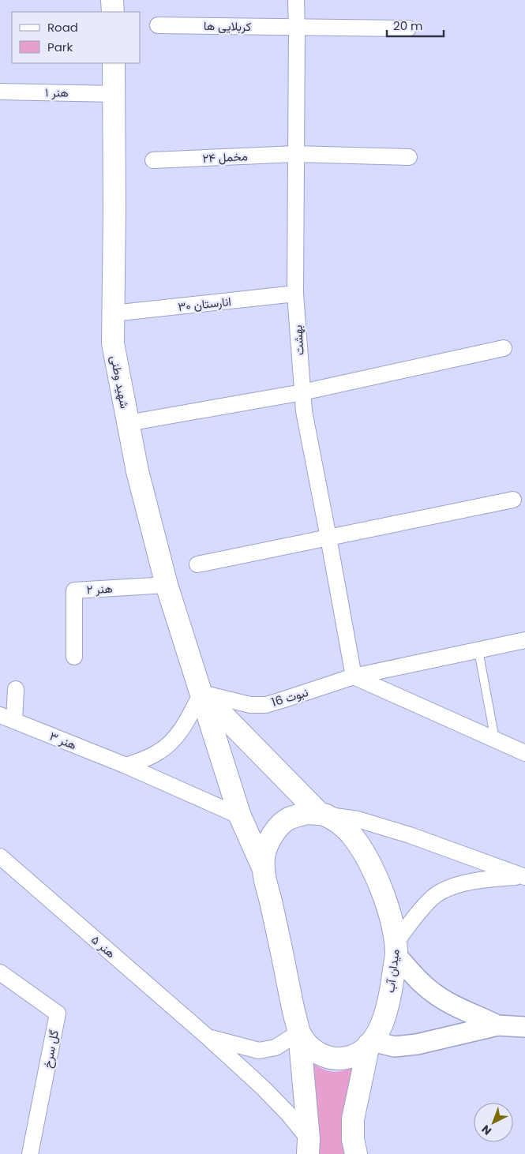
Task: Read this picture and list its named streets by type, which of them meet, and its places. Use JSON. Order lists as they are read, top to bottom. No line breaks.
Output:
{"streets":{"main road":["شهید وطنی","میدان آب"],"street":["کربلایی ها","هنر ۱","مخمل ۲۴","انارستان ۳۰","بهشت","هنر ۲","نبوت 16","هنر ۳","هنر ۵","گل سرخ"]},"crossings":[["کربلایی ها","بهشت"],["هنر ۱","شهید وطنی"],["مخمل ۲۴","بهشت"],["انارستان ۳۰","بهشت"],["انارستان ۳۰","شهید وطنی"],["بهشت","نبوت 16"],["شهید وطنی","هنر ۲"],["شهید وطنی","نبوت 16"],["شهید وطنی","هنر ۳"],["شهید وطنی","میدان آب"]],"legend":["Road","Park"],"scale_bar":"20 m","north":"bottom left"}
